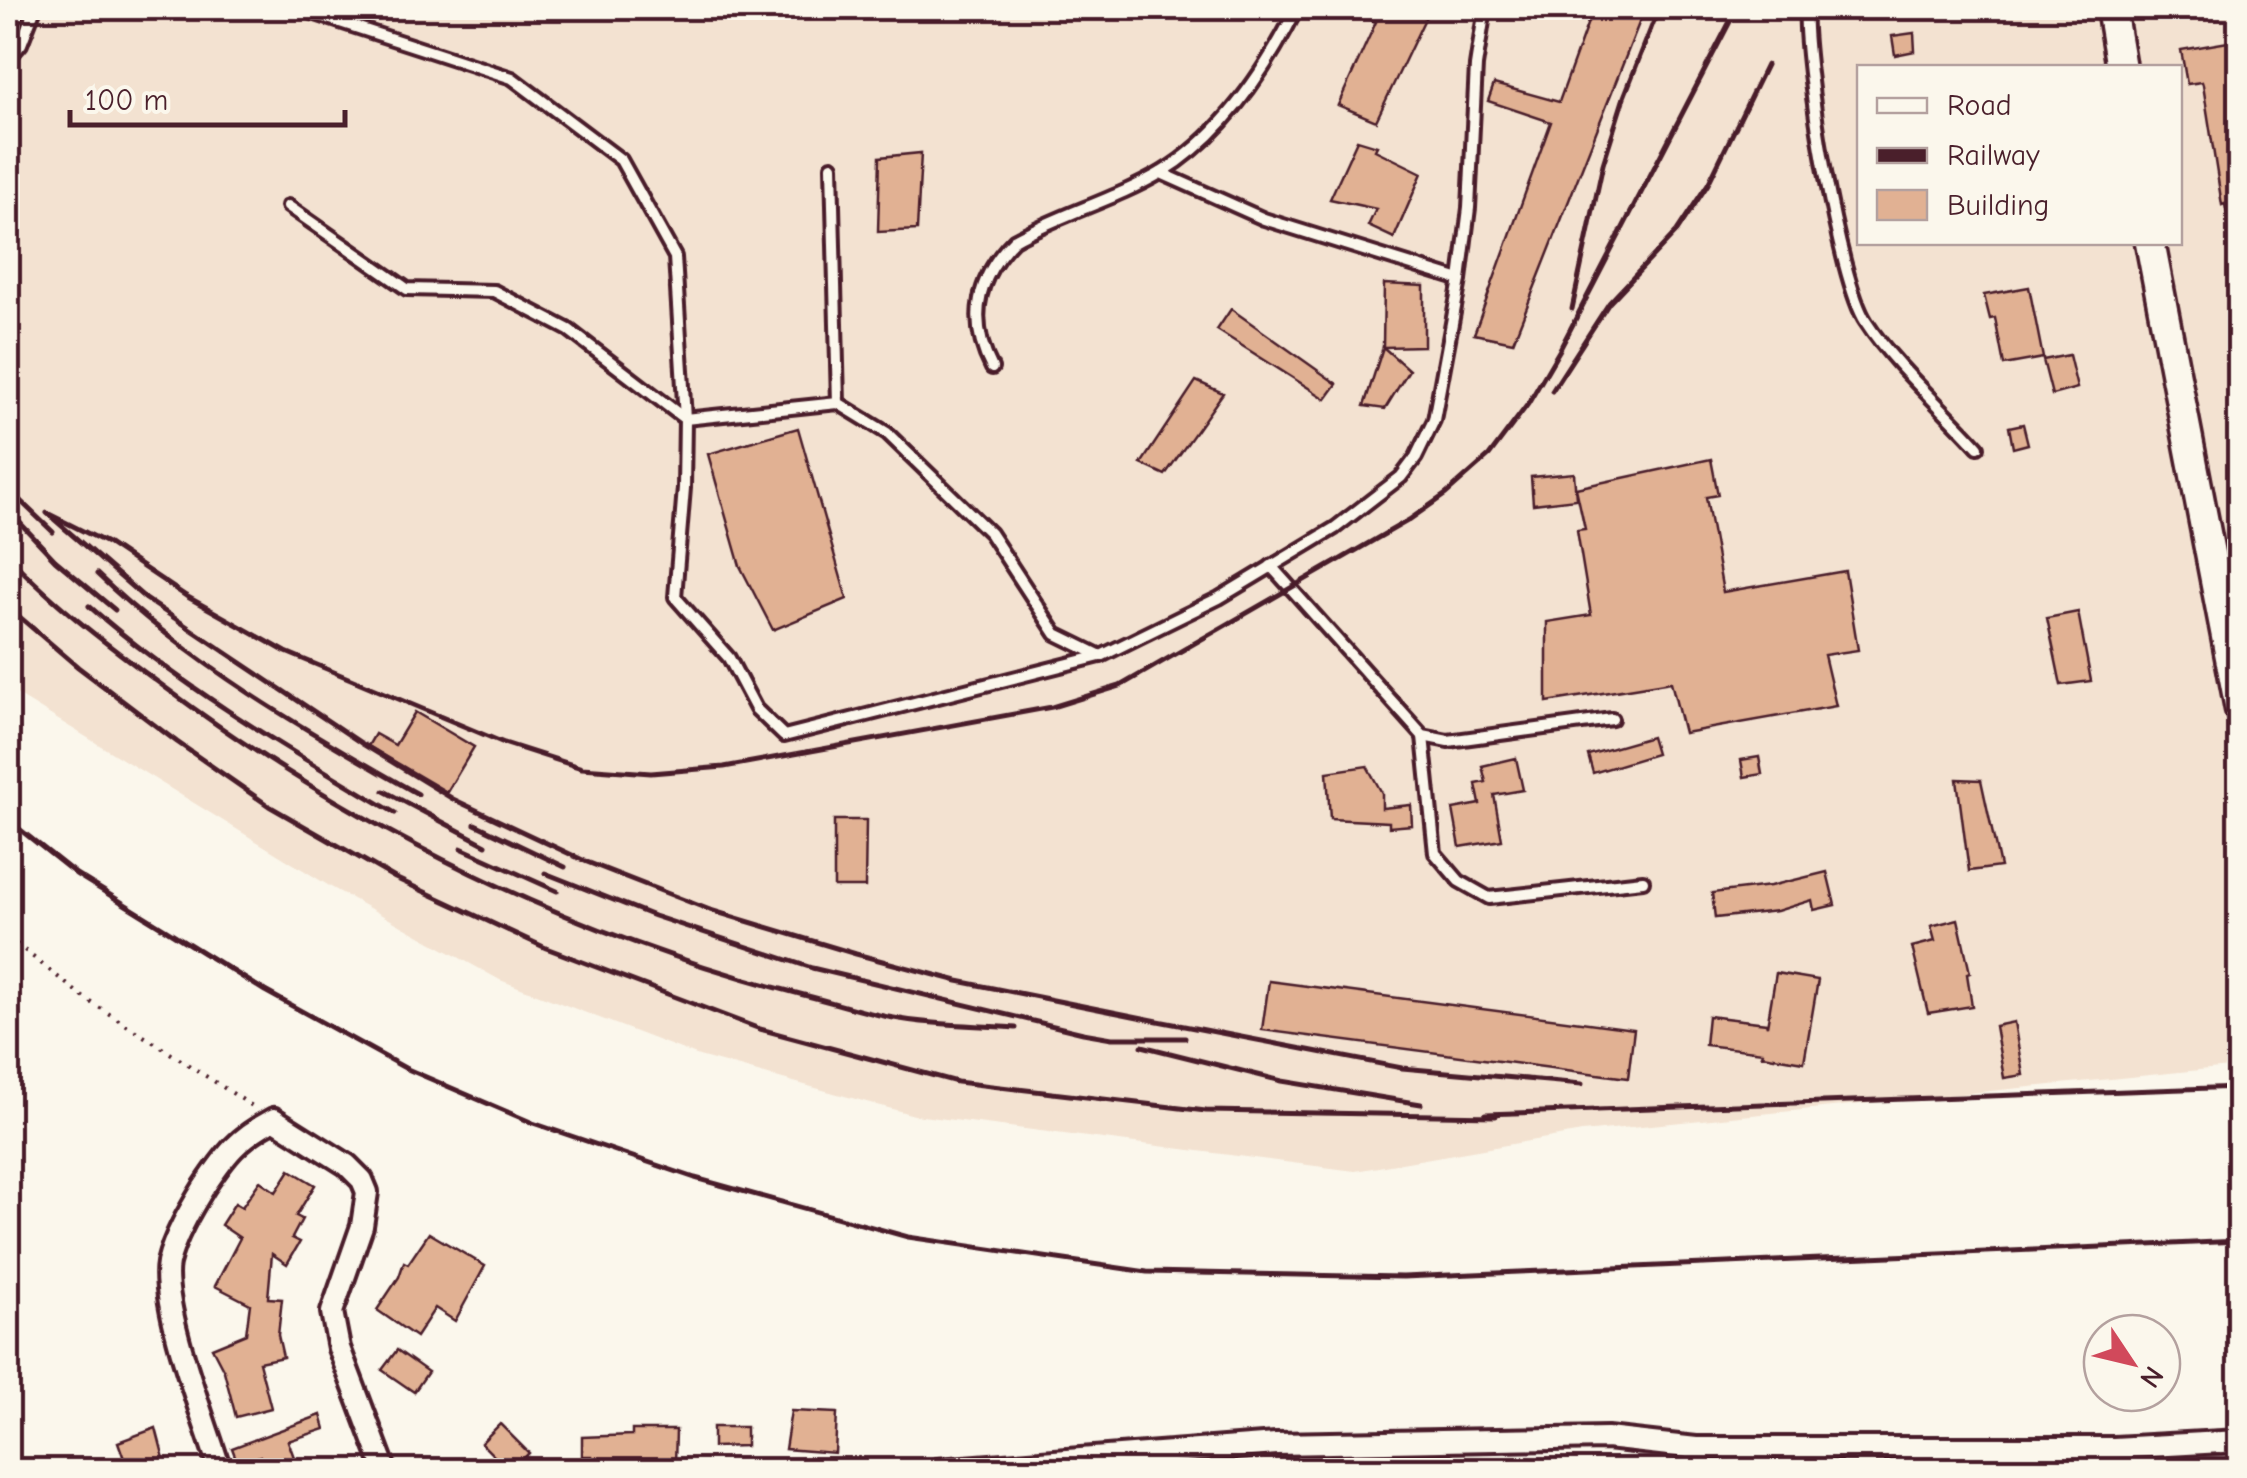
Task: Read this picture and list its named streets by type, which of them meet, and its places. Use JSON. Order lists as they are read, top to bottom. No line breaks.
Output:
{"legend":["Road","Railway","Building"],"scale_bar":"100 m","north":"bottom right"}
